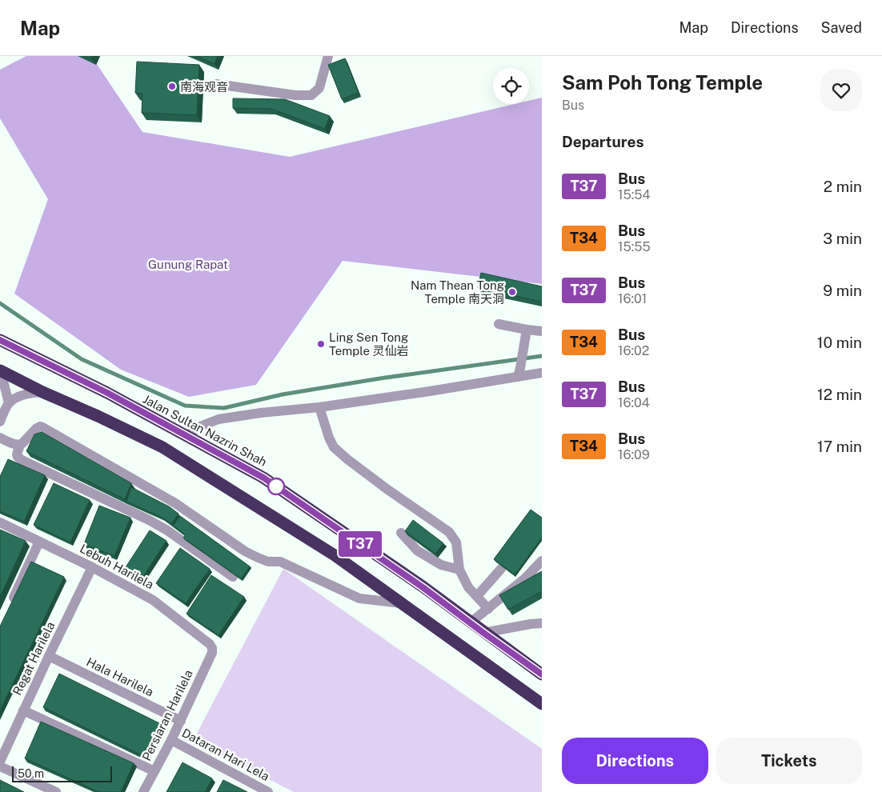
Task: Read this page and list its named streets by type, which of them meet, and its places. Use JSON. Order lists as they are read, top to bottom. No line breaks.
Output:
{"streets":{"highway":["Jalan Sultan Nazrin Shah"],"street":["Lebuh Harilela","Regat Harilela","Hala Harilela","Persiaran Harilela","Dataran Hari Lela"]},"crossings":[["Lebuh Harilela","Regat Harilela"],["Lebuh Harilela","Persiaran Harilela"],["Regat Harilela","Hala Harilela"],["Hala Harilela","Persiaran Harilela"],["Persiaran Harilela","Dataran Hari Lela"]],"parks":["Gunung Rapat"],"places":["南海观音","Nam Thean Tong Temple 南天洞","Ling Sen Tong Temple 灵仙岩"],"lines":["bus line T37"],"scale_bar":"50 m","page":{"header":"Map","nav":["Map","Directions","Saved"],"on_map":"T37","heading":[["Sam Poh Tong Temple","Bus"],"Departures"],"list":[{"mark":"T37","name":"Bus","note":"15:54","value":"2 min"},{"mark":"T34","name":"Bus","note":"15:55","value":"3 min"},{"mark":"T37","name":"Bus","note":"16:01","value":"9 min"},{"mark":"T34","name":"Bus","note":"16:02","value":"10 min"},{"mark":"T37","name":"Bus","note":"16:04","value":"12 min"},{"mark":"T34","name":"Bus","note":"16:09","value":"17 min"}],"buttons":["Directions","Tickets"],"scale":"50 m"}}
